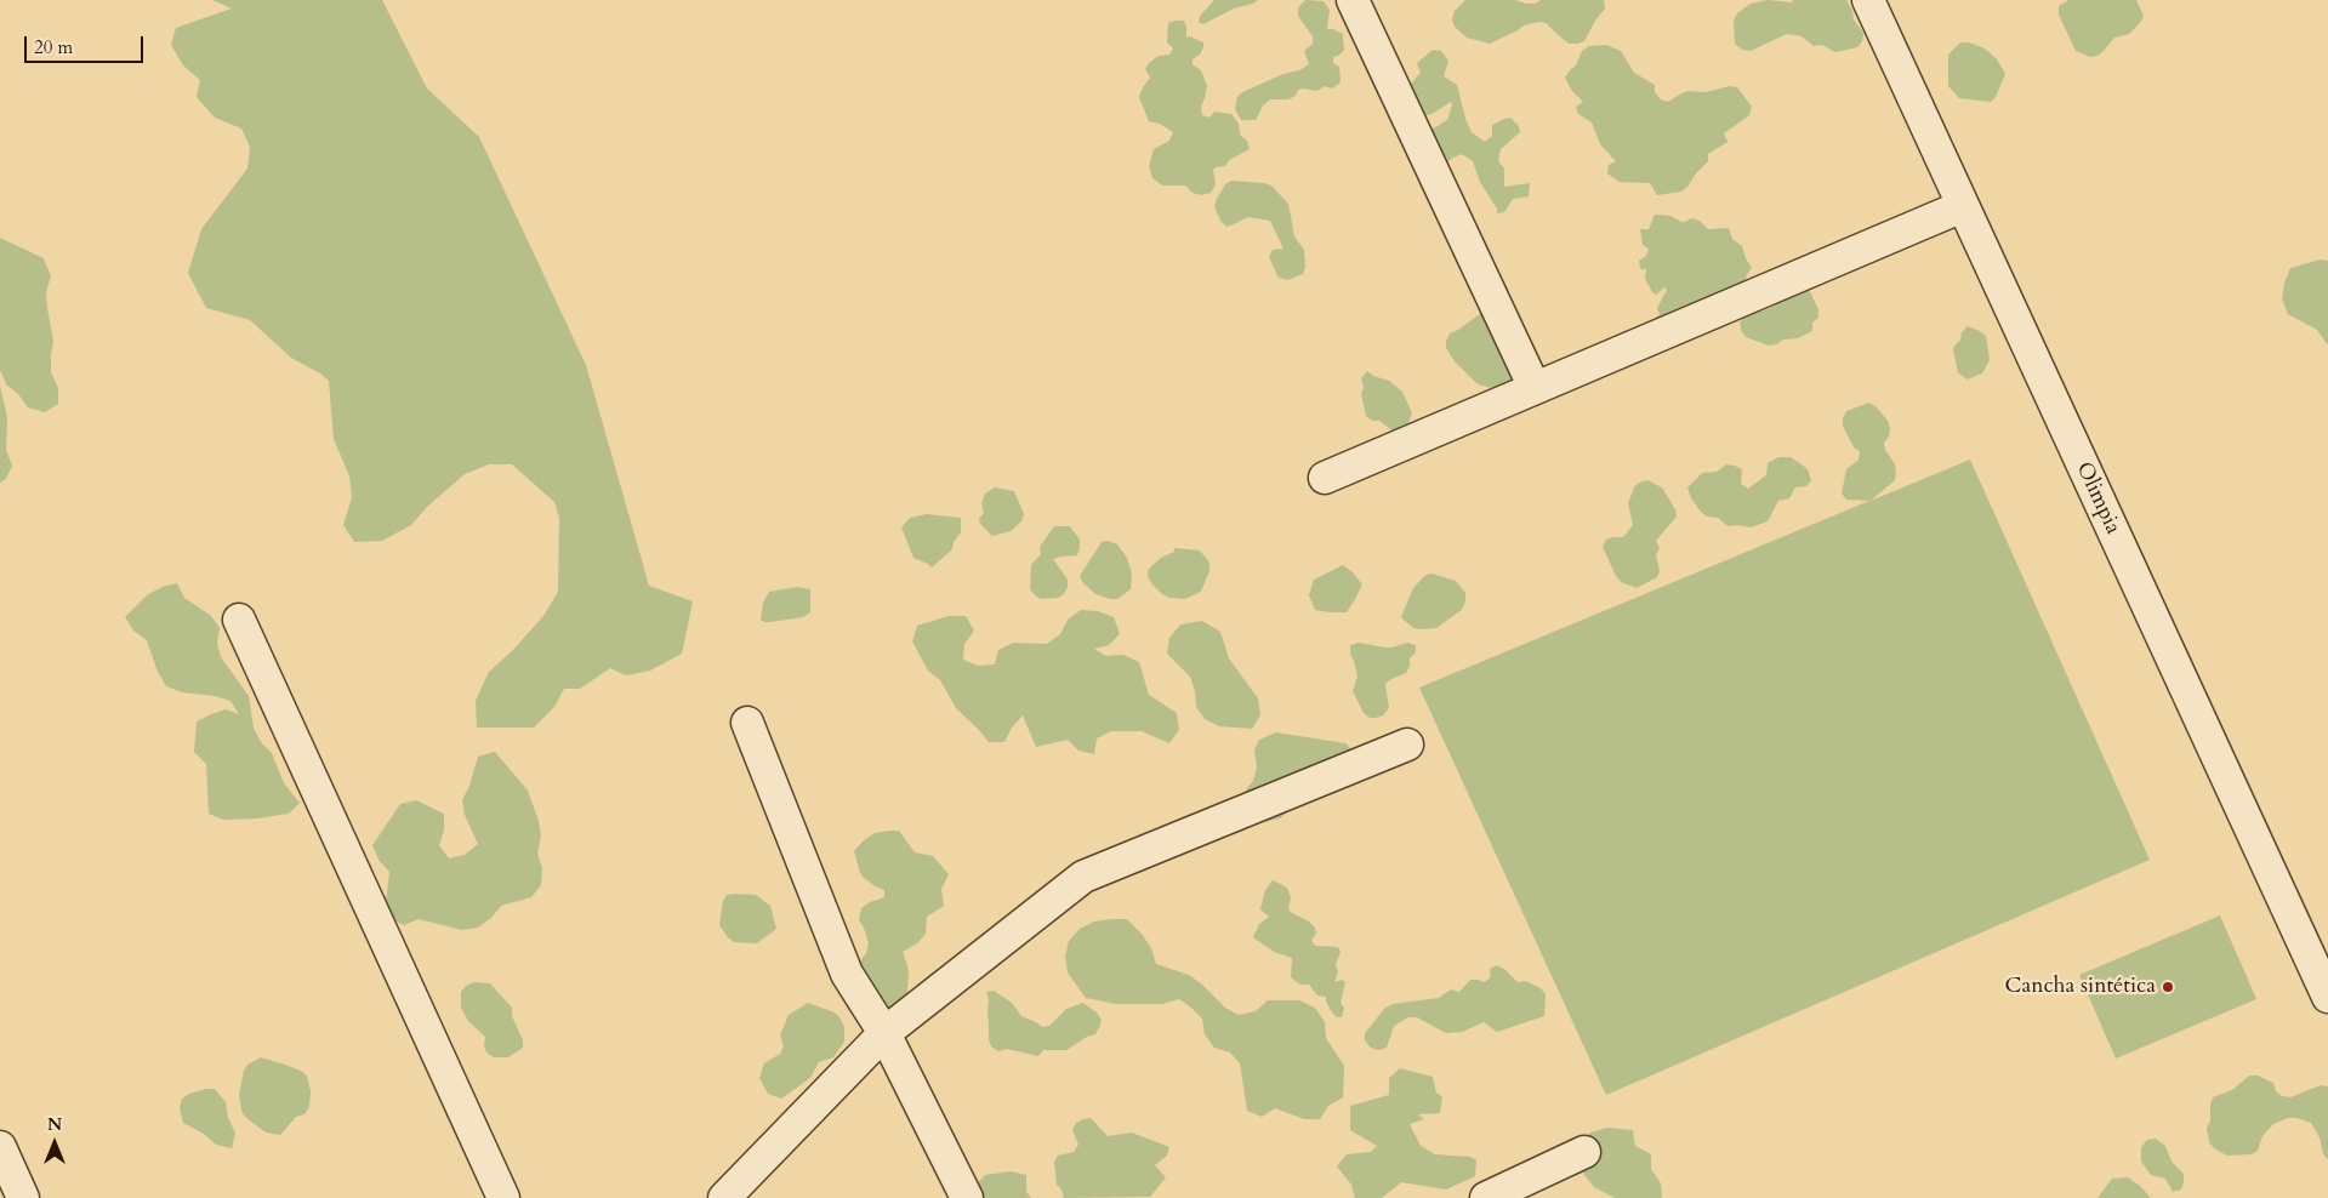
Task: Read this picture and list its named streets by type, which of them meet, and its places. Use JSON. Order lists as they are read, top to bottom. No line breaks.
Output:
{"streets":{"street":["Olimpia"]},"places":["Cancha sintética"],"scale_bar":"20 m","north":"top"}
